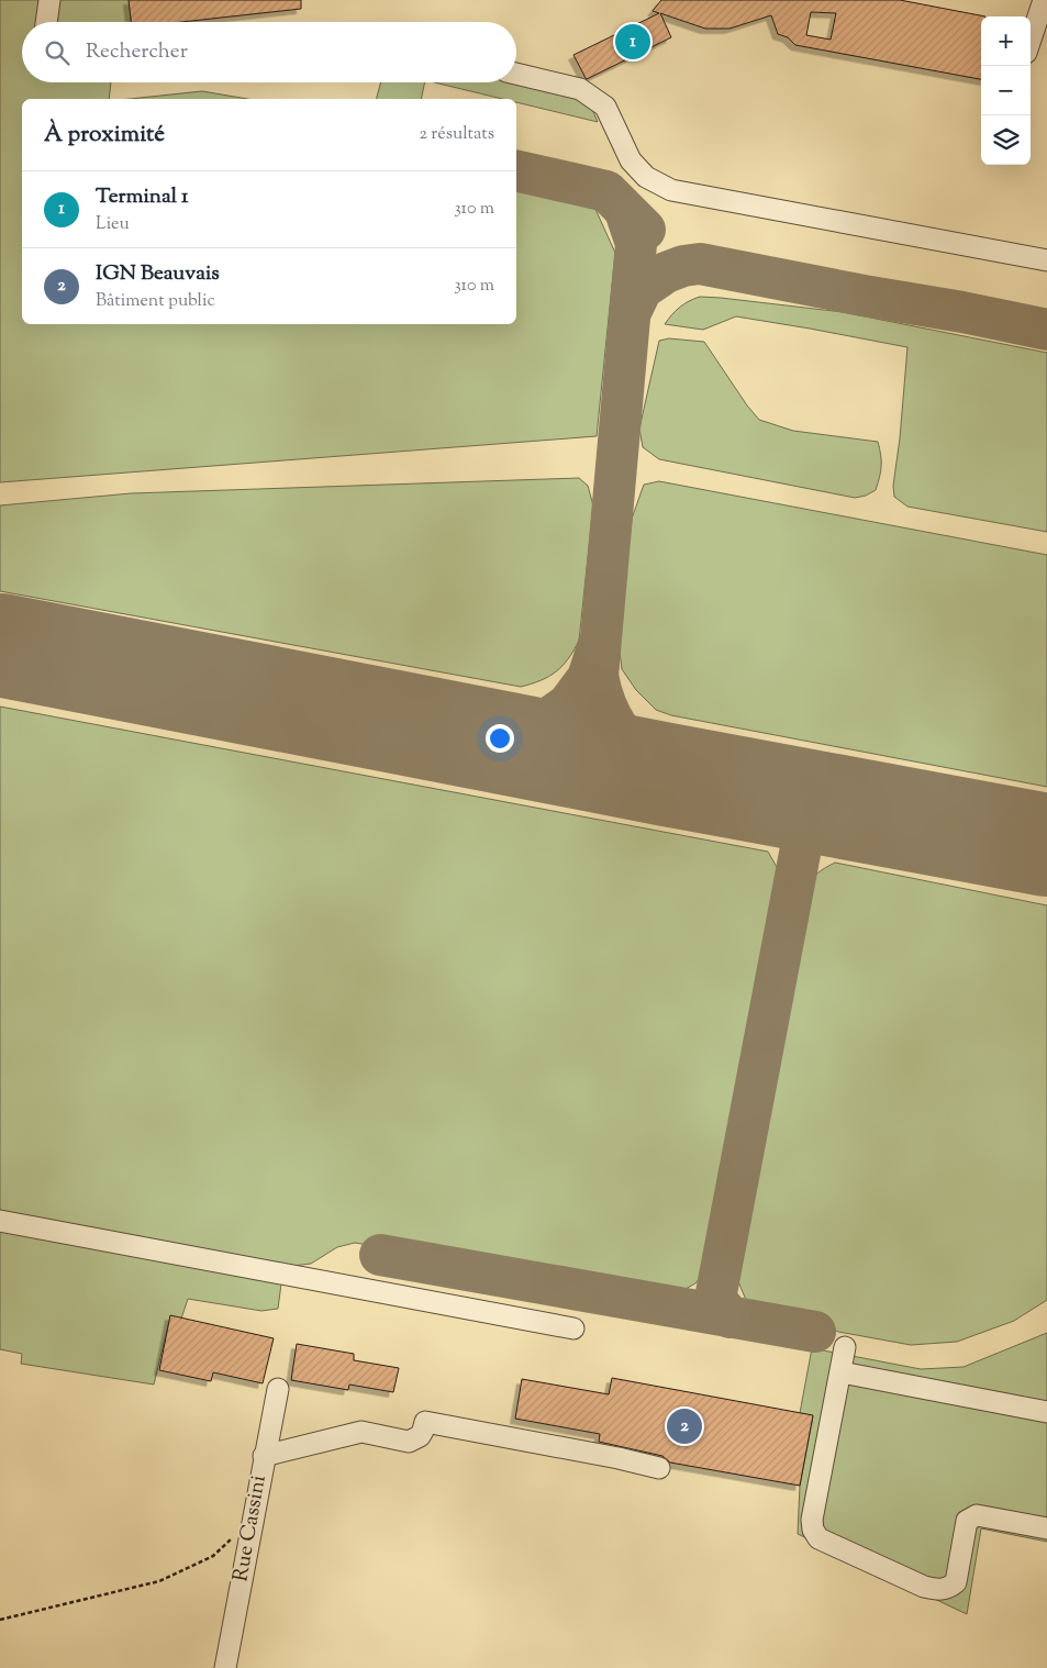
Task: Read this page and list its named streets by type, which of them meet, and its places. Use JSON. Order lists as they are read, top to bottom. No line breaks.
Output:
{"streets":{"lane":["Rue Cassini"]},"page":{"map_buttons":["+","−"],"pins":["1","2"],"search":"Rechercher","heading":["À proximité","2 résultats"],"list":[{"mark":"1","name":"Terminal 1","note":"Lieu","value":"310 m"},{"mark":"2","name":"IGN Beauvais","note":"Bâtiment public","value":"310 m"}]}}
